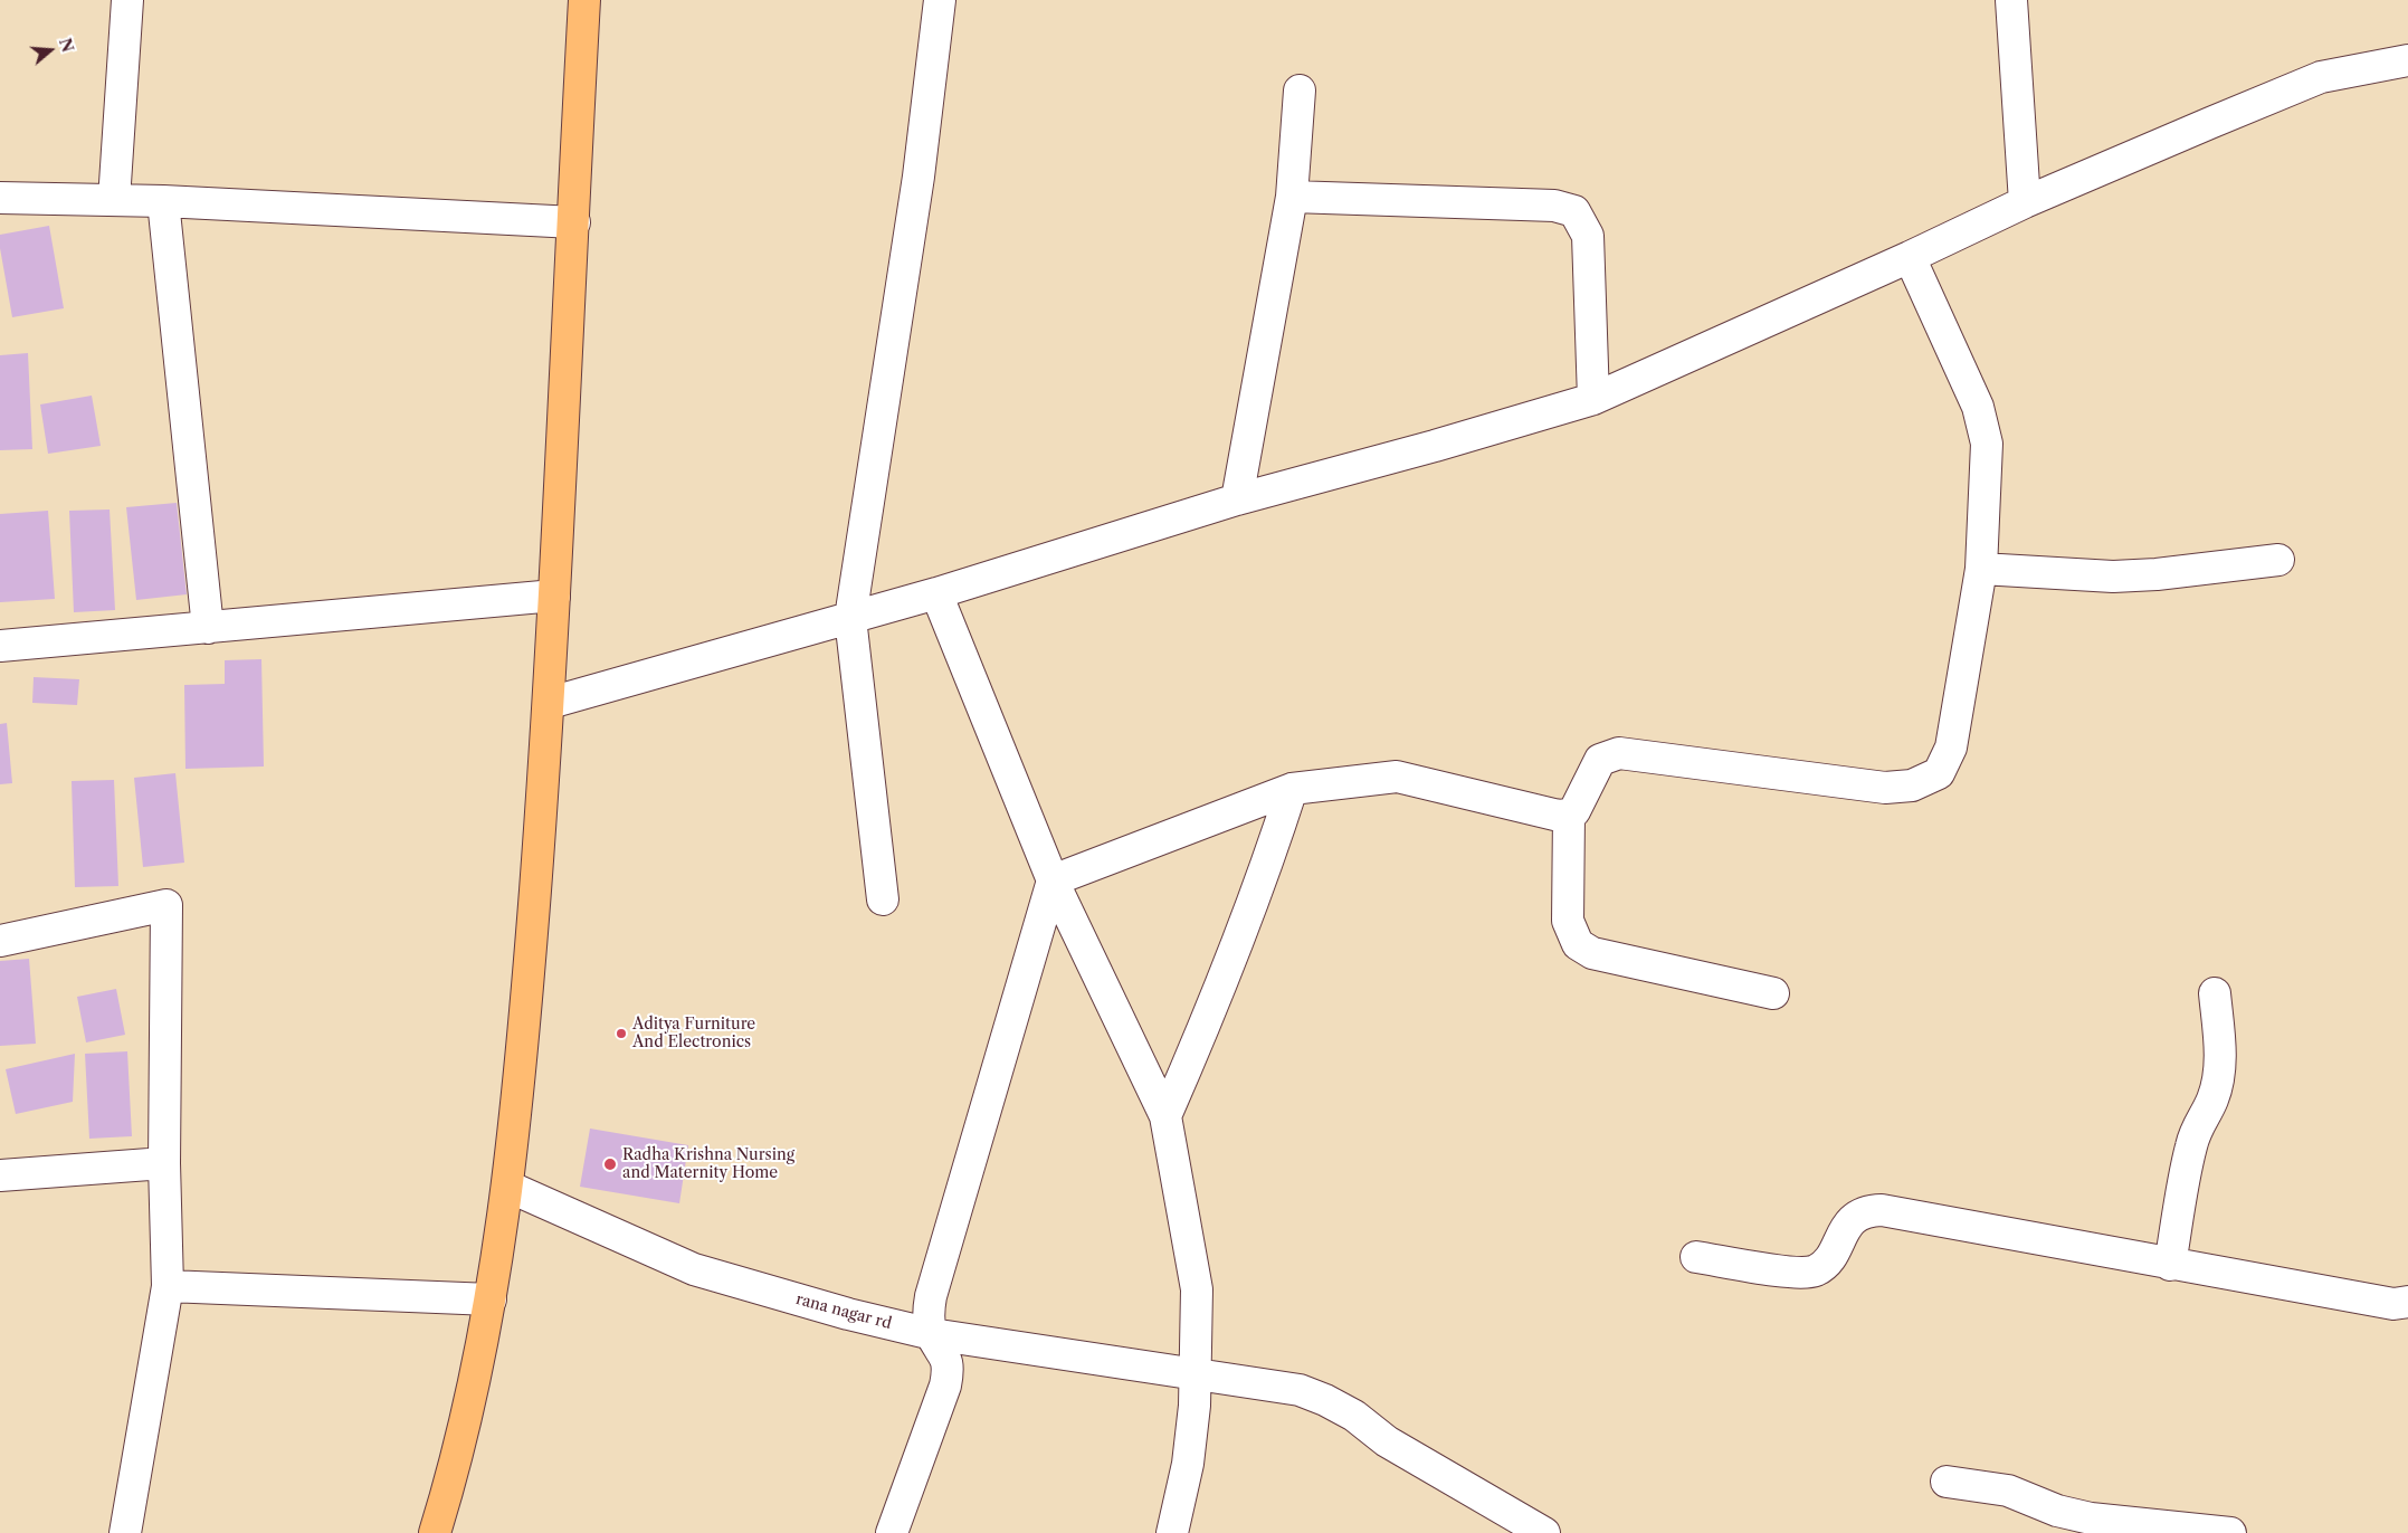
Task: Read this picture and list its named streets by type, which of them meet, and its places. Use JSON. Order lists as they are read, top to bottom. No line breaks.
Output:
{"streets":{"street":["rana nagar rd"]},"places":["Aditya Furniture And Electronics","Radha Krishna Nursing and Maternity Home"],"north":"right"}
